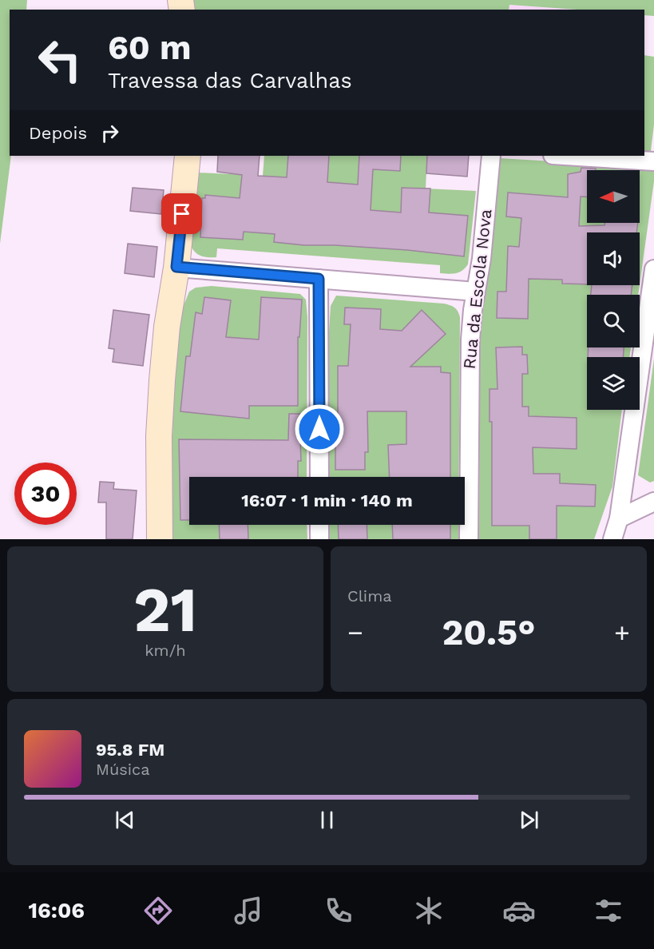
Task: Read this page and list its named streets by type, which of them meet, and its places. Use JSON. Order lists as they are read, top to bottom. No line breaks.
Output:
{"streets":{"street":["Rua da Escola Nova"]},"north":"left","page":{"turn":["60 m","Travessa das Carvalhas"],"then":"Depois","limit":"30","trip":"16:07 · 1 min · 140 m","tile":[["21","km/h"],"Clima"],"heat":["−","20.5°","+"],"song":["95.8 FM","Música"],"tabs":"16:06"}}
